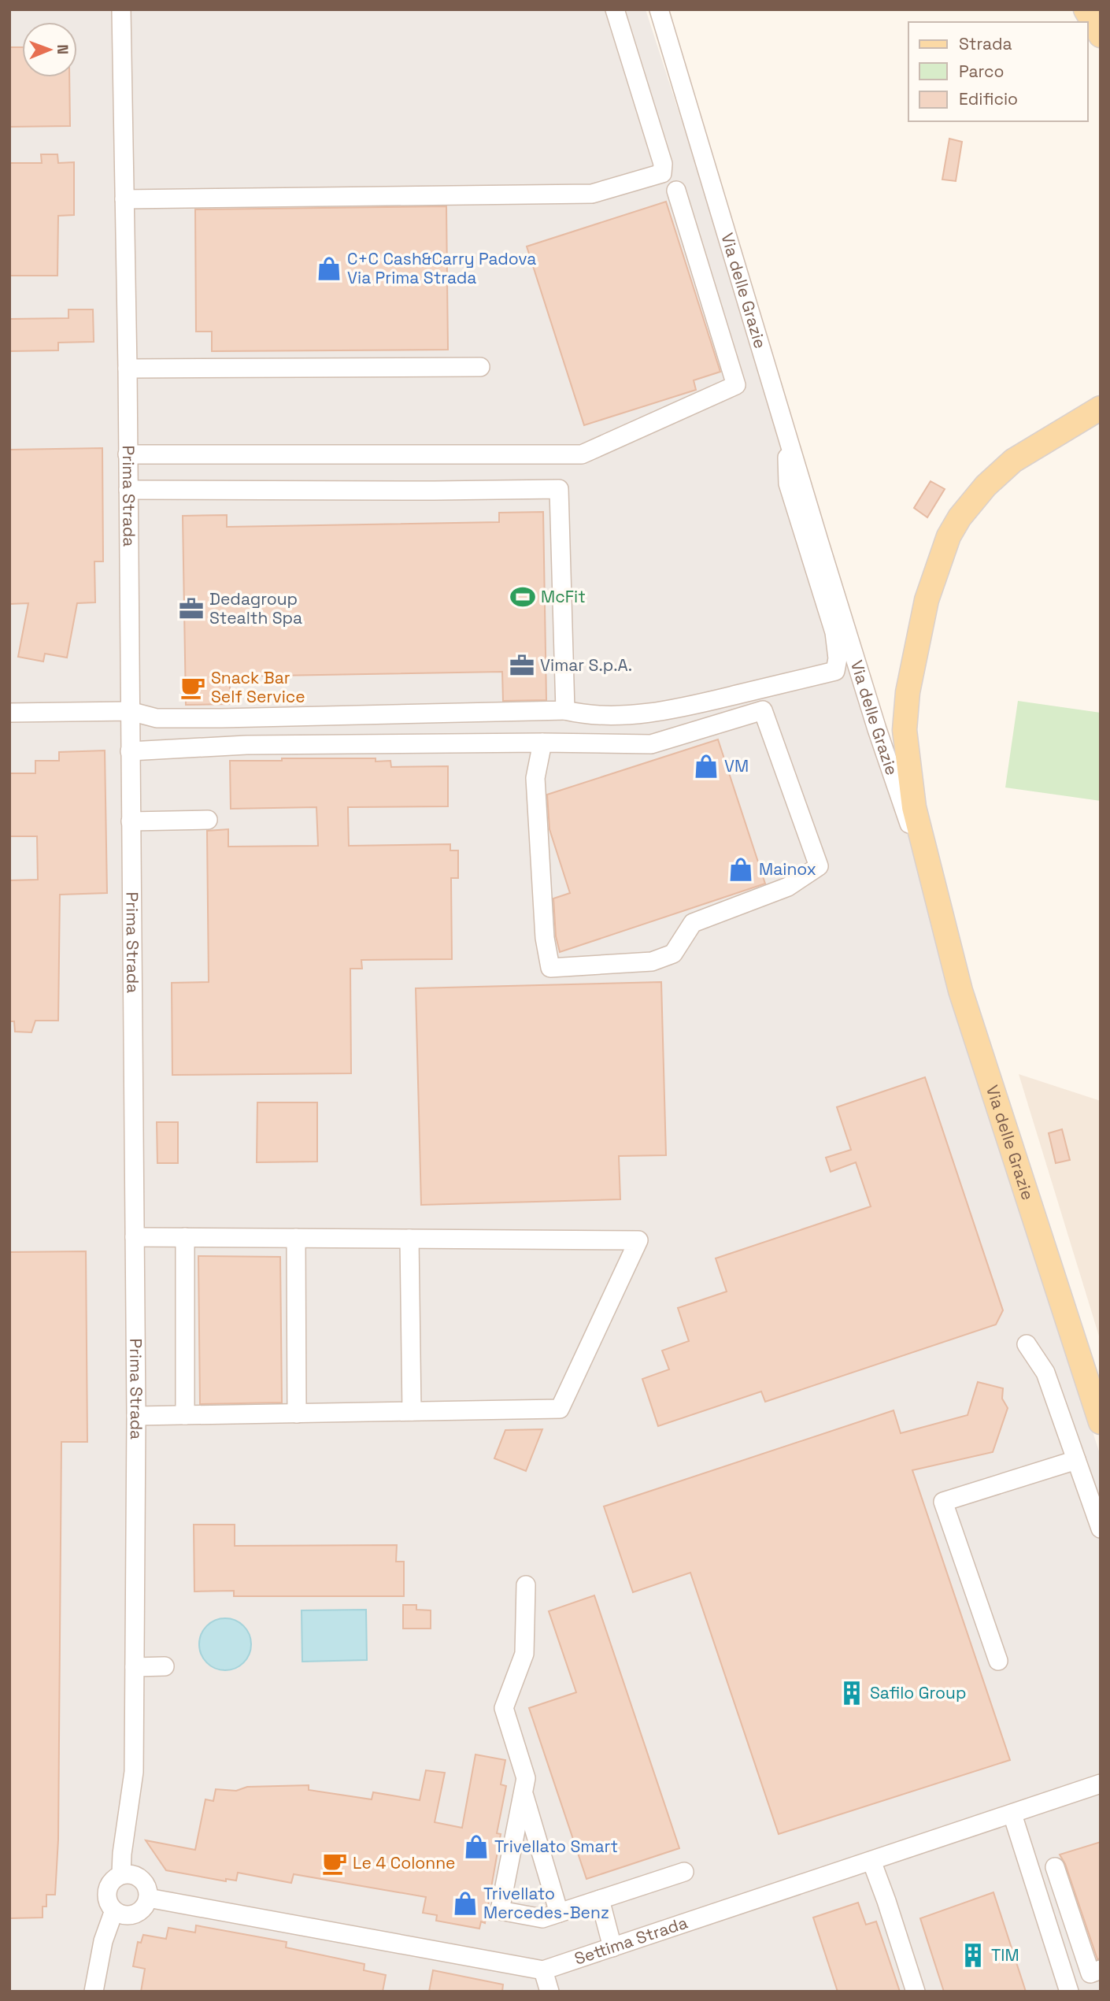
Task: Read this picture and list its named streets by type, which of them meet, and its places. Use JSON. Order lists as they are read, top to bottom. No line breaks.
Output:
{"streets":{"main road":["Via delle Grazie"],"street":["Prima Strada","Settima Strada"]},"crossings":[["Prima Strada","Settima Strada"]],"places":{"shop":["C+C Cash&Carry Padova Via Prima Strada","VM","Mainox","Trivellato Smart","Trivellato Mercedes-Benz"],"sports":["McFit"],"office":["Dedagroup Stealth Spa","Vimar S.p.A."],"cafe":["Snack Bar Self Service","Le 4 Colonne"],"building":["Safilo Group","TIM"]},"legend":["Strada","Parco","Edificio"],"north":"right"}
